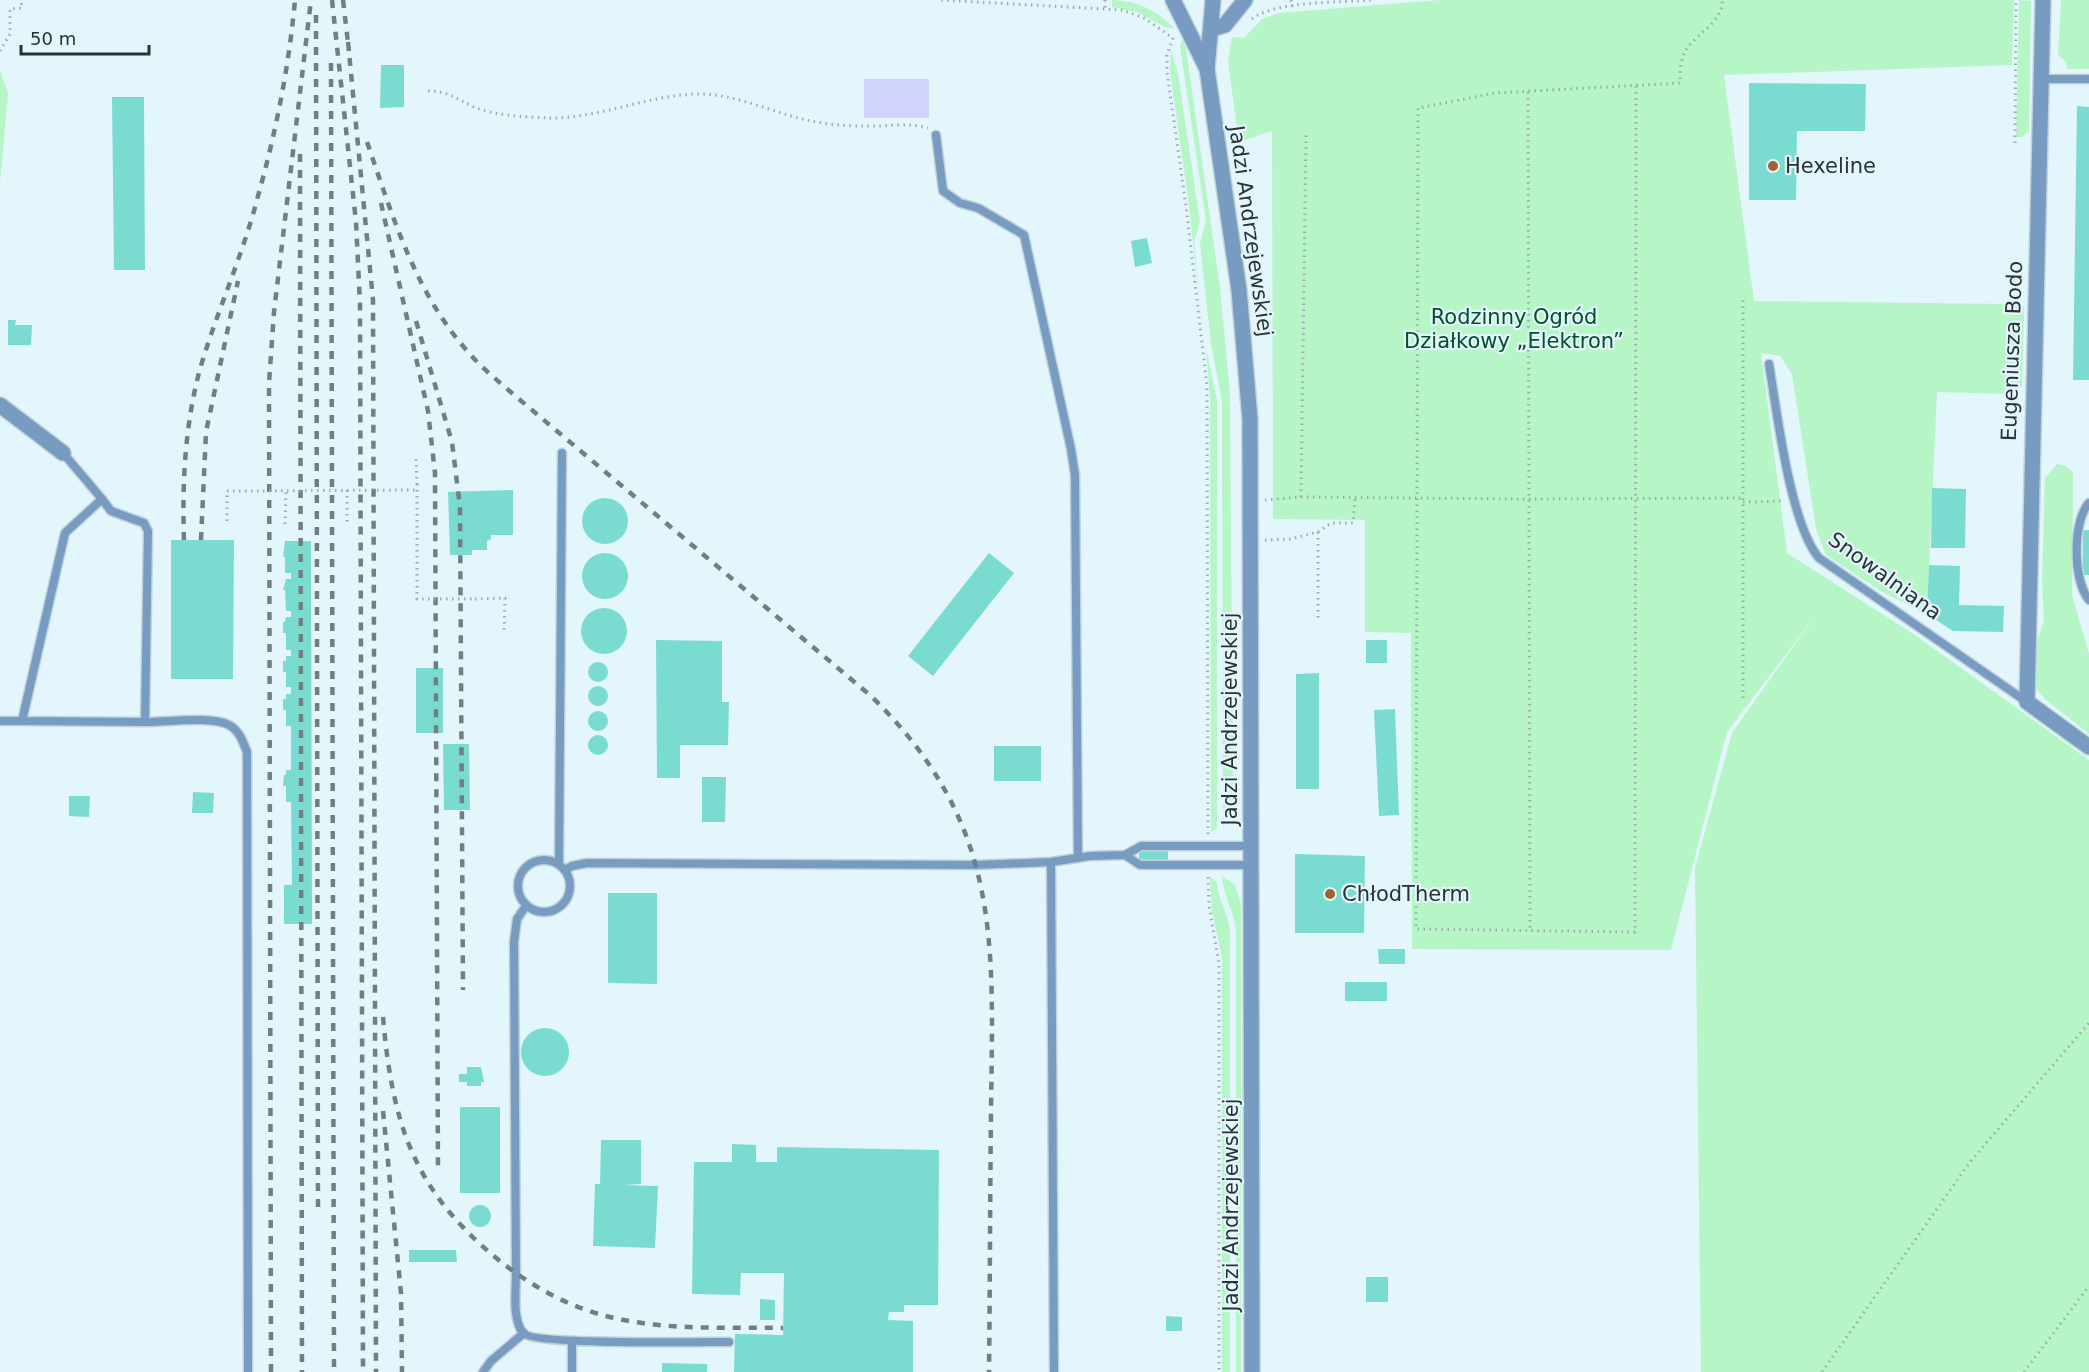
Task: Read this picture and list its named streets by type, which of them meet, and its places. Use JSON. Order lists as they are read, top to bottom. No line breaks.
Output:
{"streets":{"street":["Jadzi Andrzejewskiej","Eugeniusza Bodo","Snowalniana"]},"crossings":[["Eugeniusza Bodo","Snowalniana"]],"parks":["Rodzinny Ogród Działkowy „Elektron”"],"places":["Hexeline","ChłodTherm"],"scale_bar":"50 m"}
